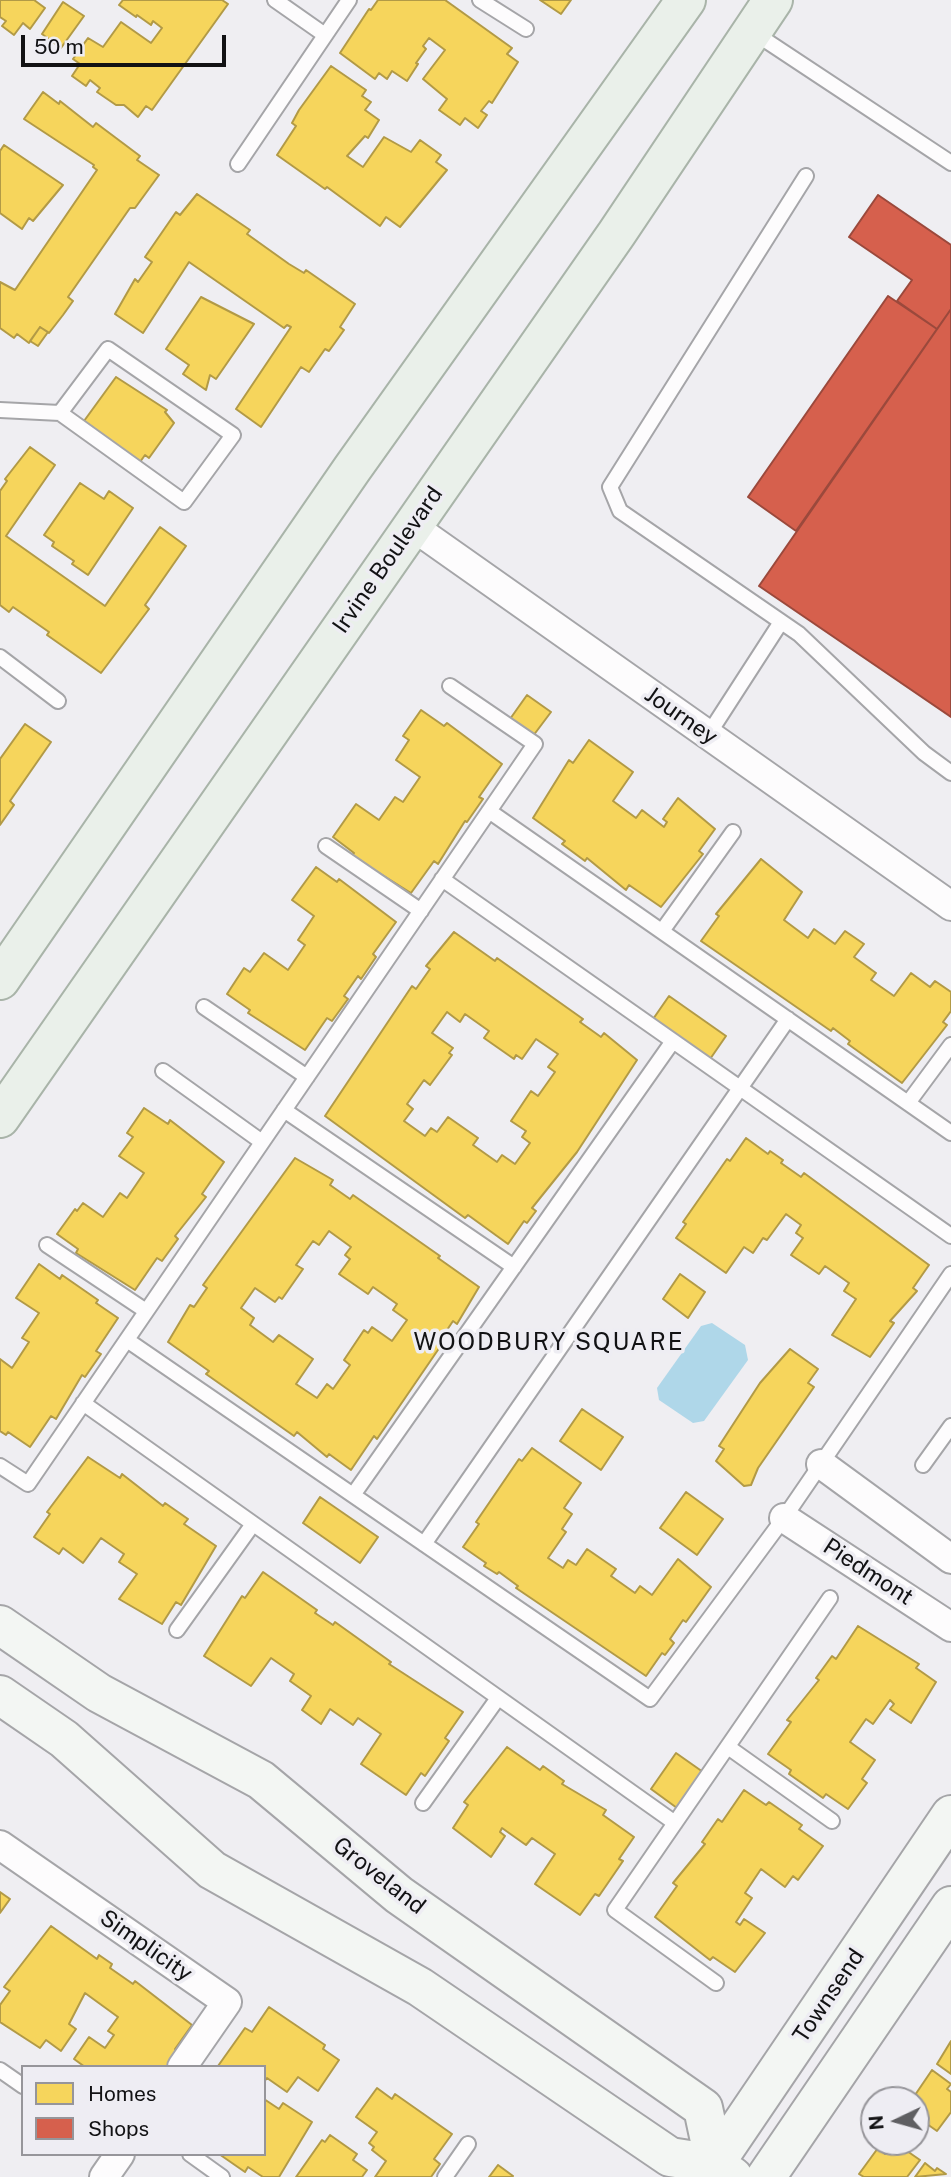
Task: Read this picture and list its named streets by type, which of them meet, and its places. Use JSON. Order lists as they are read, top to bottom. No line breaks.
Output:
{"streets":{"main road":["Irvine Boulevard"],"street":["Journey","Piedmont","Groveland","Simplicity","Townsend"]},"crossings":[["Irvine Boulevard","Journey"],["Groveland","Townsend"]],"districts":["WOODBURY SQUARE"],"legend":["Homes","Shops"],"scale_bar":"50 m","north":"left"}
